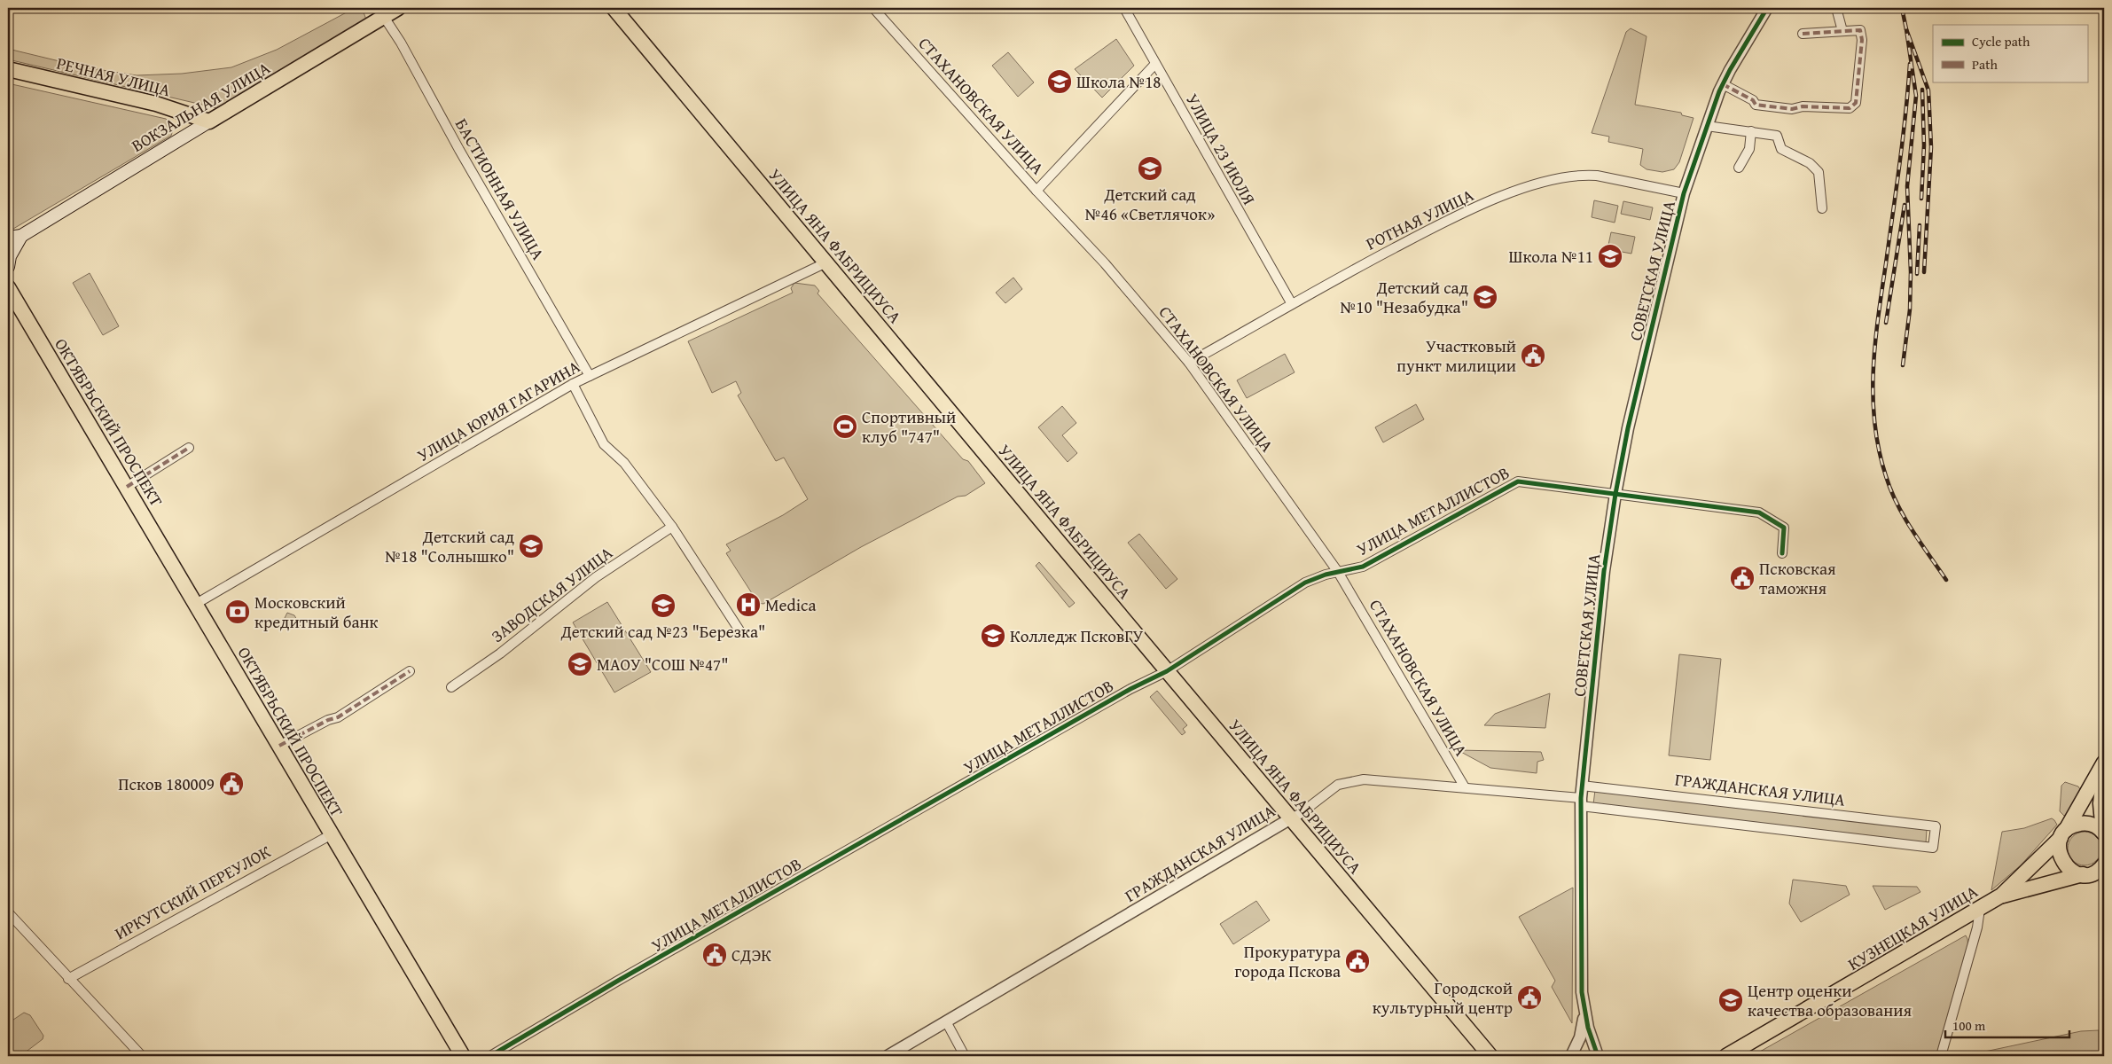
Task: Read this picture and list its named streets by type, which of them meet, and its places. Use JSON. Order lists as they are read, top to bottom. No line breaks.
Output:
{"streets":{"main road":["РЕЧНАЯ УЛИЦА","ВОКЗАЛЬНАЯ УЛИЦА","УЛИЦА ЯНА ФАБРИЦИУСА","ОКТЯБРЬСКИЙ ПРОСПЕКТ","КУЗНЕЦКАЯ УЛИЦА"],"street":["СТАХАНОВСКАЯ УЛИЦА","УЛИЦА 23 ИЮЛЯ","БАСТИОННАЯ УЛИЦА","РОТНАЯ УЛИЦА","СОВЕТСКАЯ УЛИЦА","УЛИЦА ЮРИЯ ГАГАРИНА","УЛИЦА МЕТАЛЛИСТОВ","ЗАВОДСКАЯ УЛИЦА","ГРАЖДАНСКАЯ УЛИЦА","ИРКУТСКИЙ ПЕРЕУЛОК"]},"crossings":[["РЕЧНАЯ УЛИЦА","ВОКЗАЛЬНАЯ УЛИЦА"],["СТАХАНОВСКАЯ УЛИЦА","РОТНАЯ УЛИЦА"],["СТАХАНОВСКАЯ УЛИЦА","УЛИЦА МЕТАЛЛИСТОВ"],["СТАХАНОВСКАЯ УЛИЦА","ГРАЖДАНСКАЯ УЛИЦА"],["ВОКЗАЛЬНАЯ УЛИЦА","БАСТИОННАЯ УЛИЦА"],["УЛИЦА 23 ИЮЛЯ","РОТНАЯ УЛИЦА"],["БАСТИОННАЯ УЛИЦА","УЛИЦА ЮРИЯ ГАГАРИНА"],["РОТНАЯ УЛИЦА","СОВЕТСКАЯ УЛИЦА"],["УЛИЦА ЯНА ФАБРИЦИУСА","УЛИЦА ЮРИЯ ГАГАРИНА"],["УЛИЦА ЯНА ФАБРИЦИУСА","УЛИЦА МЕТАЛЛИСТОВ"],["УЛИЦА ЯНА ФАБРИЦИУСА","ГРАЖДАНСКАЯ УЛИЦА"],["СОВЕТСКАЯ УЛИЦА","УЛИЦА МЕТАЛЛИСТОВ"],["СОВЕТСКАЯ УЛИЦА","ГРАЖДАНСКАЯ УЛИЦА"],["УЛИЦА ЮРИЯ ГАГАРИНА","ОКТЯБРЬСКИЙ ПРОСПЕКТ"],["ОКТЯБРЬСКИЙ ПРОСПЕКТ","ИРКУТСКИЙ ПЕРЕУЛОК"]],"places":{"school or university":["Школа №18","Детский сад №46 «Светлячок»","Школа №11","Детский сад №10 \"Незабудка\"","Детский сад №18 \"Солнышко\"","Детский сад №23 \"Березка\"","Колледж ПсковГУ","МАОУ \"СОШ №47\"","Центр оценки качества образования"],"public building":["Участковый пункт милиции","Псковская таможня","Псков 180009","СДЭК","Прокуратура города Пскова","Городской культурный центр"],"sports":["Спортивный клуб \"747\""],"hospital":["Medica"],"bank":["Московский кредитный банк"]},"legend":["Cycle path","Path"],"scale_bar":"100 m"}
